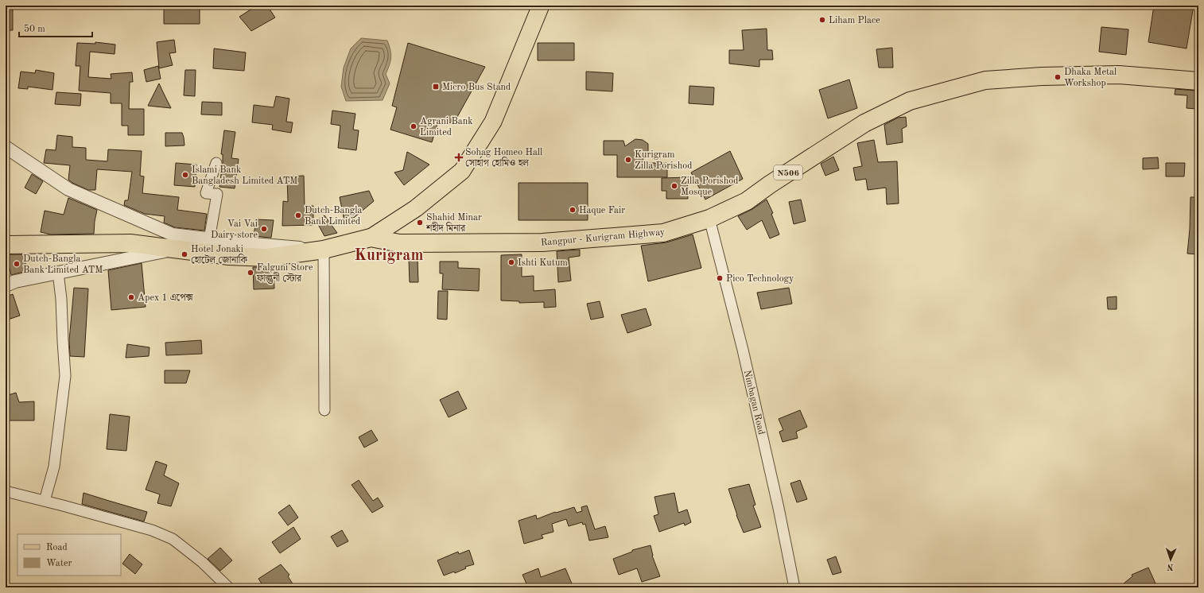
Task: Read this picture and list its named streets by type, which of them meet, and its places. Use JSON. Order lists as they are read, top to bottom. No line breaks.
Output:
{"streets":{"highway":["N506","Rangpur - Kurigram Highway"],"street":["Nimbagan Road"]},"crossings":[["Rangpur - Kurigram Highway","Nimbagan Road"]],"districts":["Kurigram"],"places":{"other":["Liham Place","Dhaka Metal Workshop","Agrani Bank Limited","Kurigram Zilla Porishod","Islami Bank Bangladesh Limited ATM","Zilla Porishod Mosque","Haque Fair","Dutch-Bangla Bank Limited","Shahid Minar শহীদ মিনার","Vai Vai Dairy store","Hotel Jonaki হোটেল জোনাকি","Ishti Kutum","Dutch-Bangla Bank Limited ATM","Falguni Store ফাল্গুনী স্টোর","Pico Technology","Apex 1 এপেক্স"],"transit":["Micro Bus Stand"],"health":["Sohag Homeo Hall সোহাগ হোমিও হল"]},"legend":["Road","Water"],"scale_bar":"50 m","north":"bottom"}
